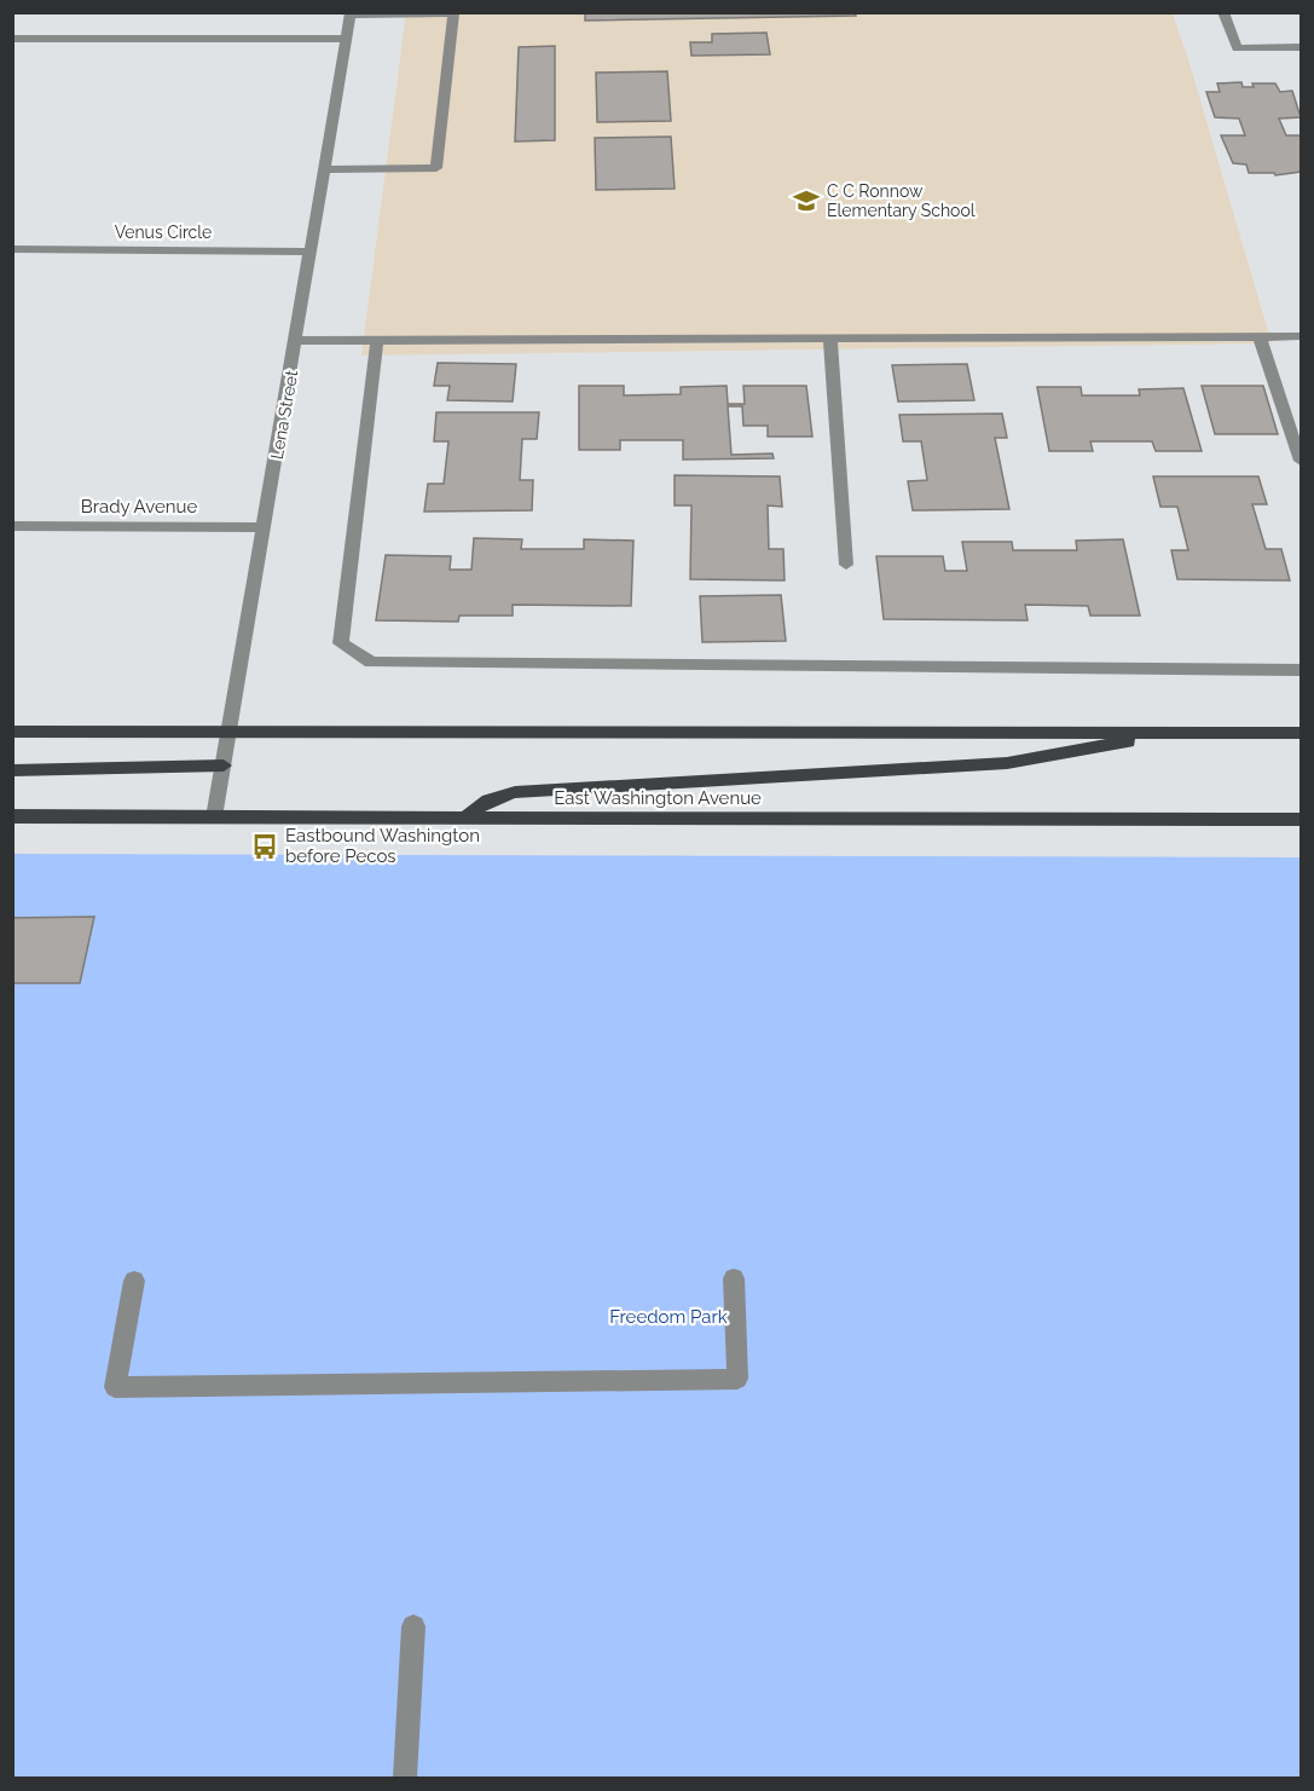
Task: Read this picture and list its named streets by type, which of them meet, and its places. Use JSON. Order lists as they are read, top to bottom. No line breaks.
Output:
{"streets":{"main road":["East Washington Avenue"],"street":["Venus Circle","Lena Street","Brady Avenue"]},"crossings":[["Venus Circle","Lena Street"],["Lena Street","Brady Avenue"],["Lena Street","East Washington Avenue"]],"parks":["Freedom Park"],"places":{"school or university":["C C Ronnow Elementary School"],"bus stop":["Eastbound Washington before Pecos"]}}
